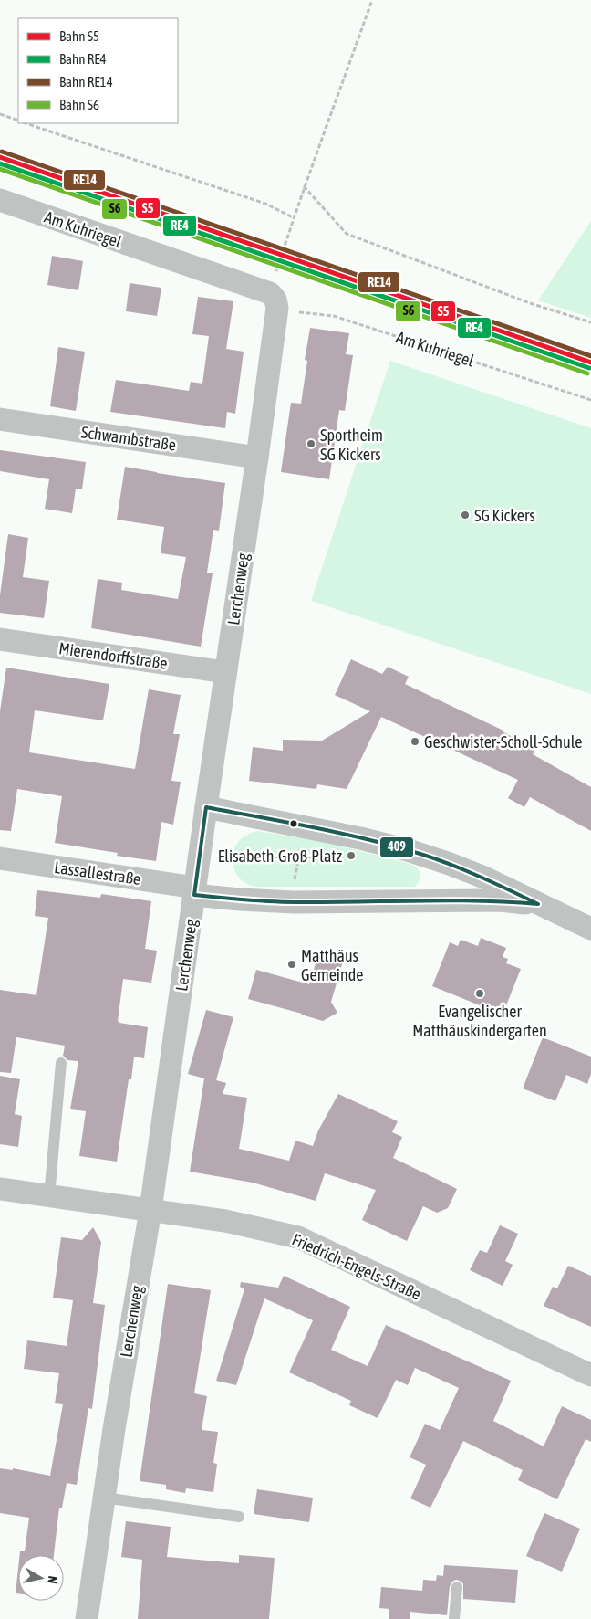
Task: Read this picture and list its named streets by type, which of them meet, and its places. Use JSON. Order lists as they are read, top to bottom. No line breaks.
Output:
{"streets":{"street":["Am Kuhriegel","Schwambstraße","Lerchenweg","Mierendorffstraße","Lassallestraße","Friedrich-Engels-Straße"]},"crossings":[["Am Kuhriegel","Lerchenweg"],["Schwambstraße","Lerchenweg"],["Lerchenweg","Mierendorffstraße"],["Lerchenweg","Lassallestraße"],["Lerchenweg","Friedrich-Engels-Straße"]],"places":["Sportheim SG Kickers","SG Kickers","Geschwister-Scholl-Schule","Elisabeth-Groß-Platz","Matthäus Gemeinde","Evangelischer Matthäuskindergarten"],"lines":["rail line RE14","rail line S5","rail line RE4","rail line S6","transit line 409"],"legend":["Bahn S5","Bahn RE4","Bahn RE14","Bahn S6"],"north":"right"}
